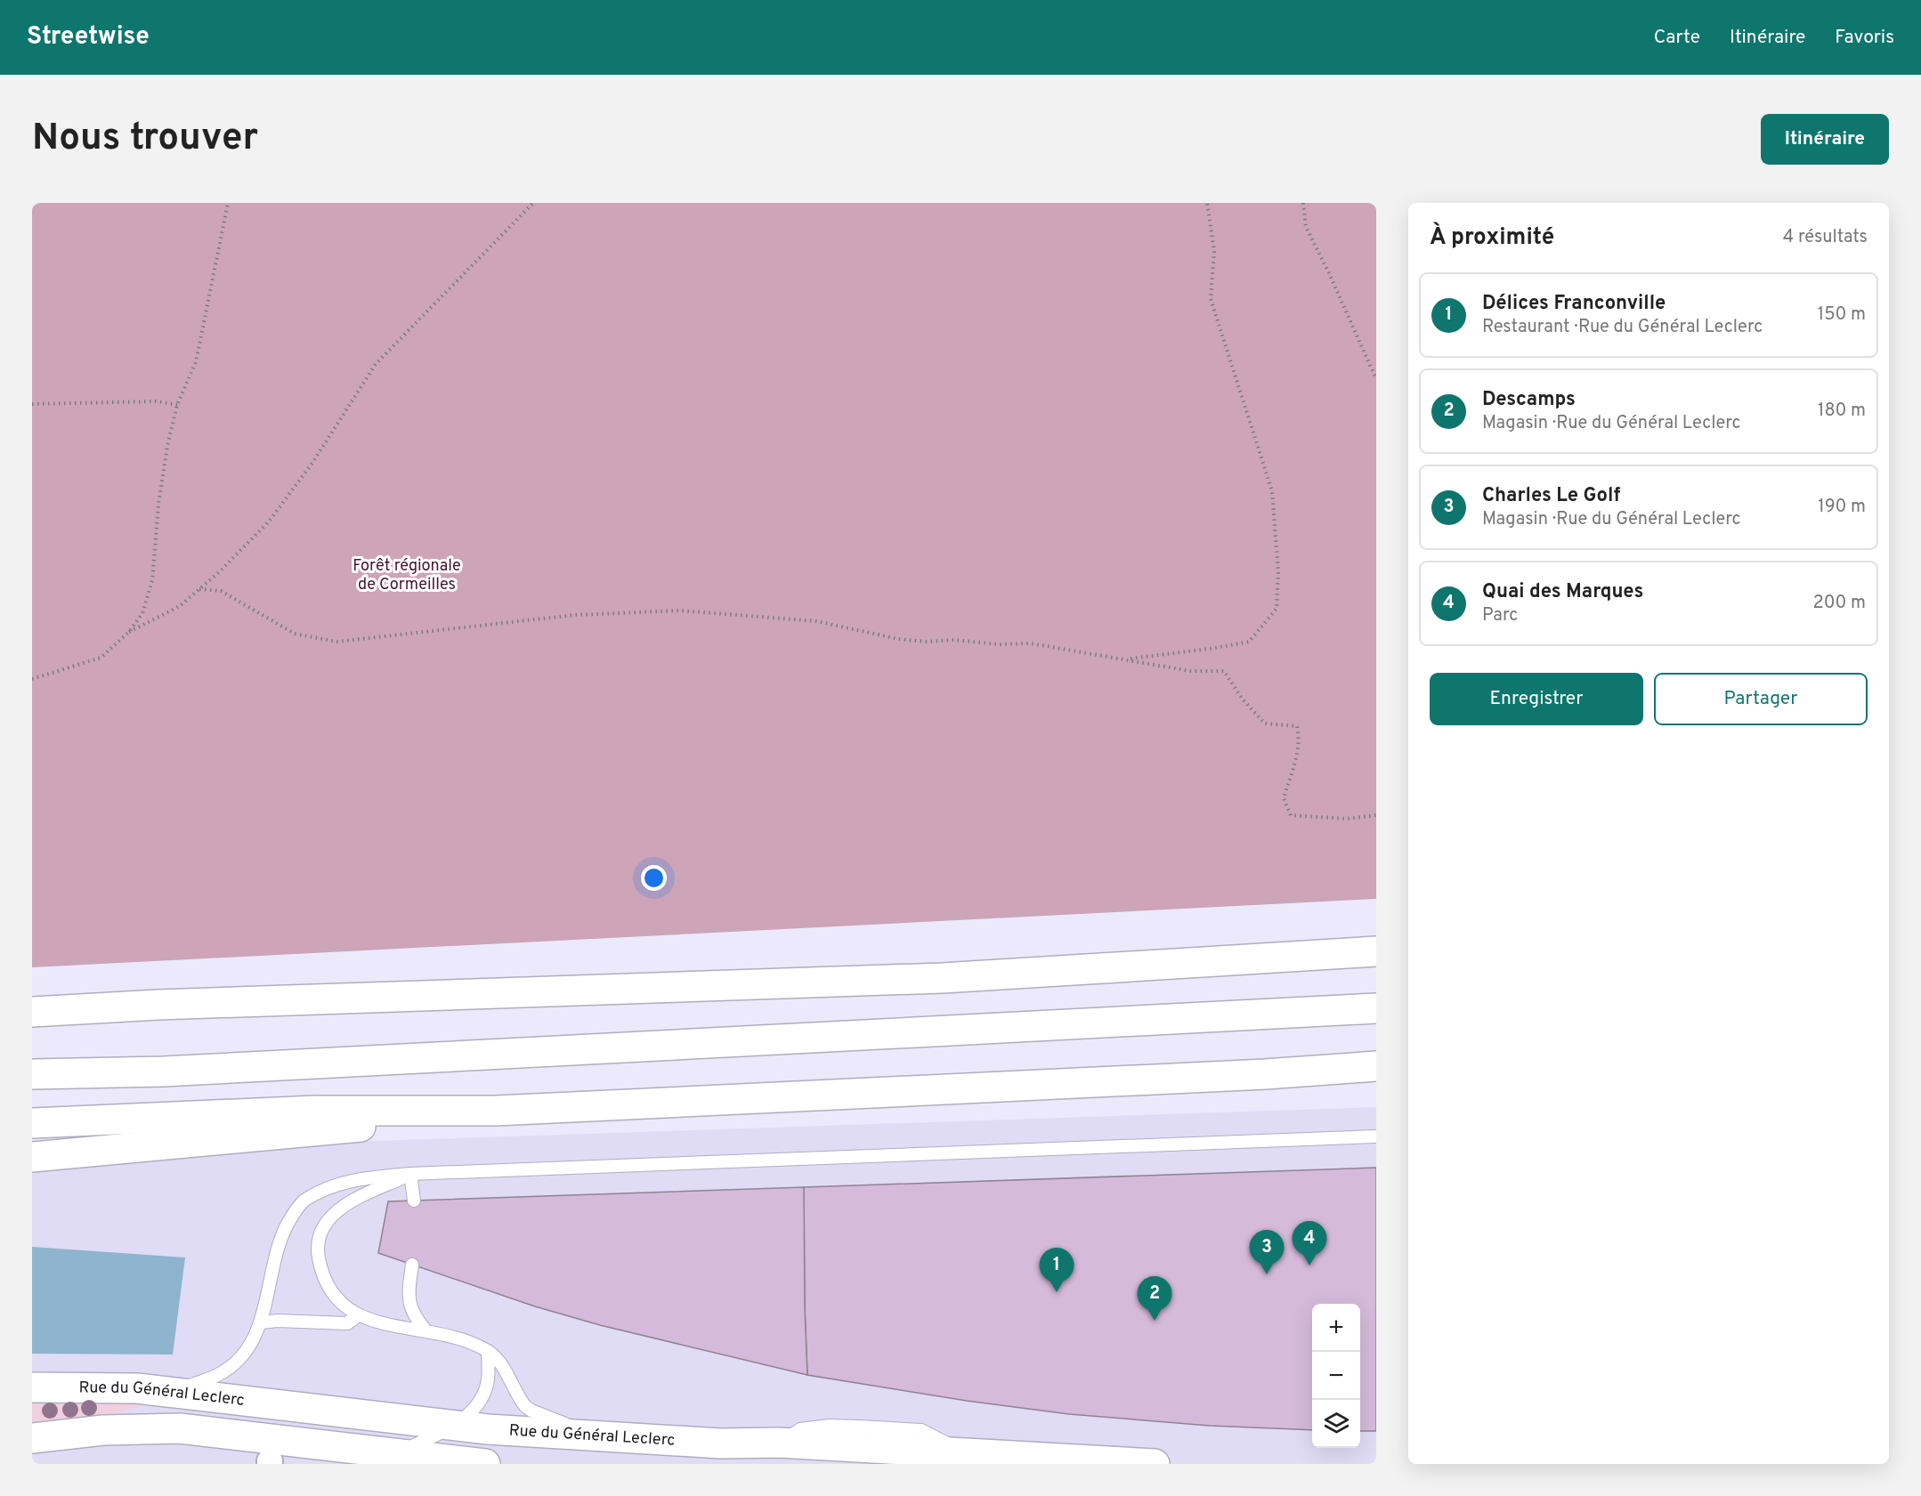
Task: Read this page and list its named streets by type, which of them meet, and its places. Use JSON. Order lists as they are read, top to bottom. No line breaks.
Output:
{"streets":{"main road":["Rue du Général Leclerc"]},"parks":["Forêt régionale de Cormeilles"],"page":{"header":"Streetwise","nav":["Carte","Itinéraire","Favoris"],"buttons":["Itinéraire",["Enregistrer","Partager"]],"title":"Nous trouver","heading":["À proximité","4 résultats"],"list":[{"mark":"1","name":"Délices Franconville","note":"Restaurant · Rue du Général Leclerc","value":"150 m"},{"mark":"2","name":"Descamps","note":"Magasin · Rue du Général Leclerc","value":"180 m"},{"mark":"3","name":"Charles Le Golf","note":"Magasin · Rue du Général Leclerc","value":"190 m"},{"mark":"4","name":"Quai des Marques","note":"Parc","value":"200 m"}],"pins":["4","3","1","2"],"map_buttons":["+","−"]}}
